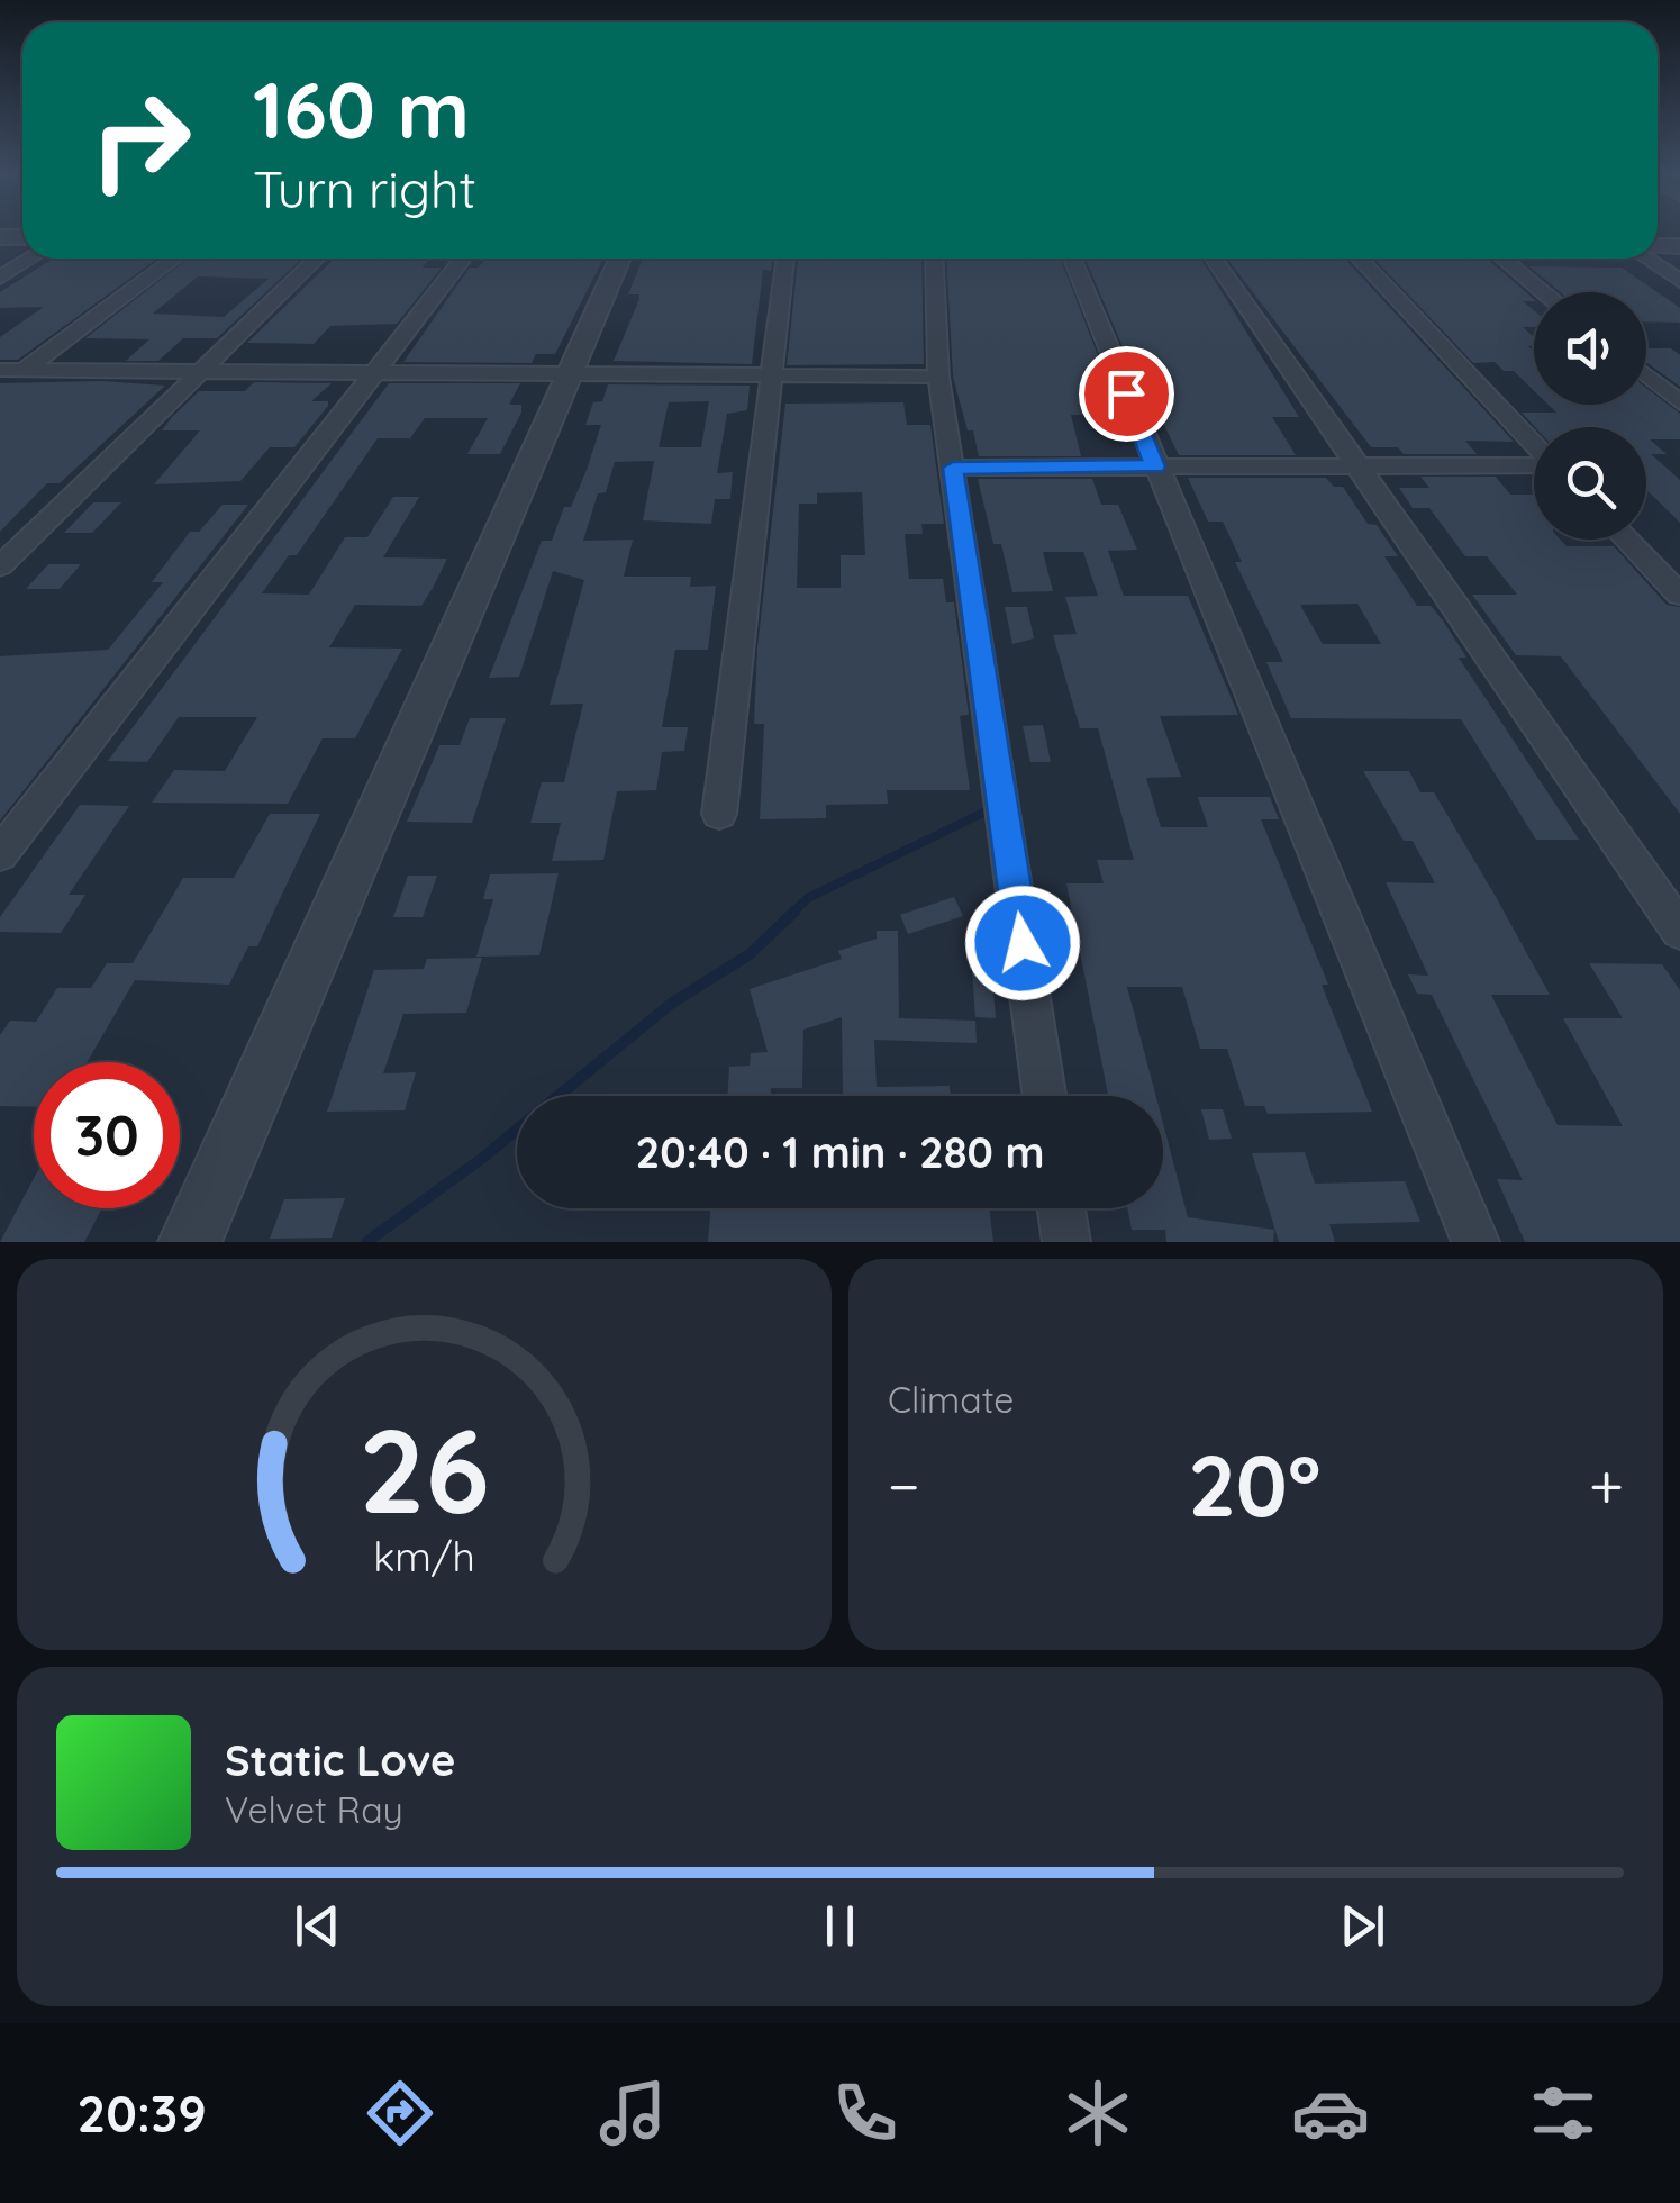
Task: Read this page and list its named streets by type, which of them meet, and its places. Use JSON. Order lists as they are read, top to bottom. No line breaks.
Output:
{"page":{"turn":["160 m","Turn right"],"limit":"30","trip":"20:40 · 1 min · 280 m","tile":"Climate","heat":["−","20°","+"],"song":["Static Love","Velvet Ray"],"tabs":"20:39","gauge":["26","km/h"]}}
